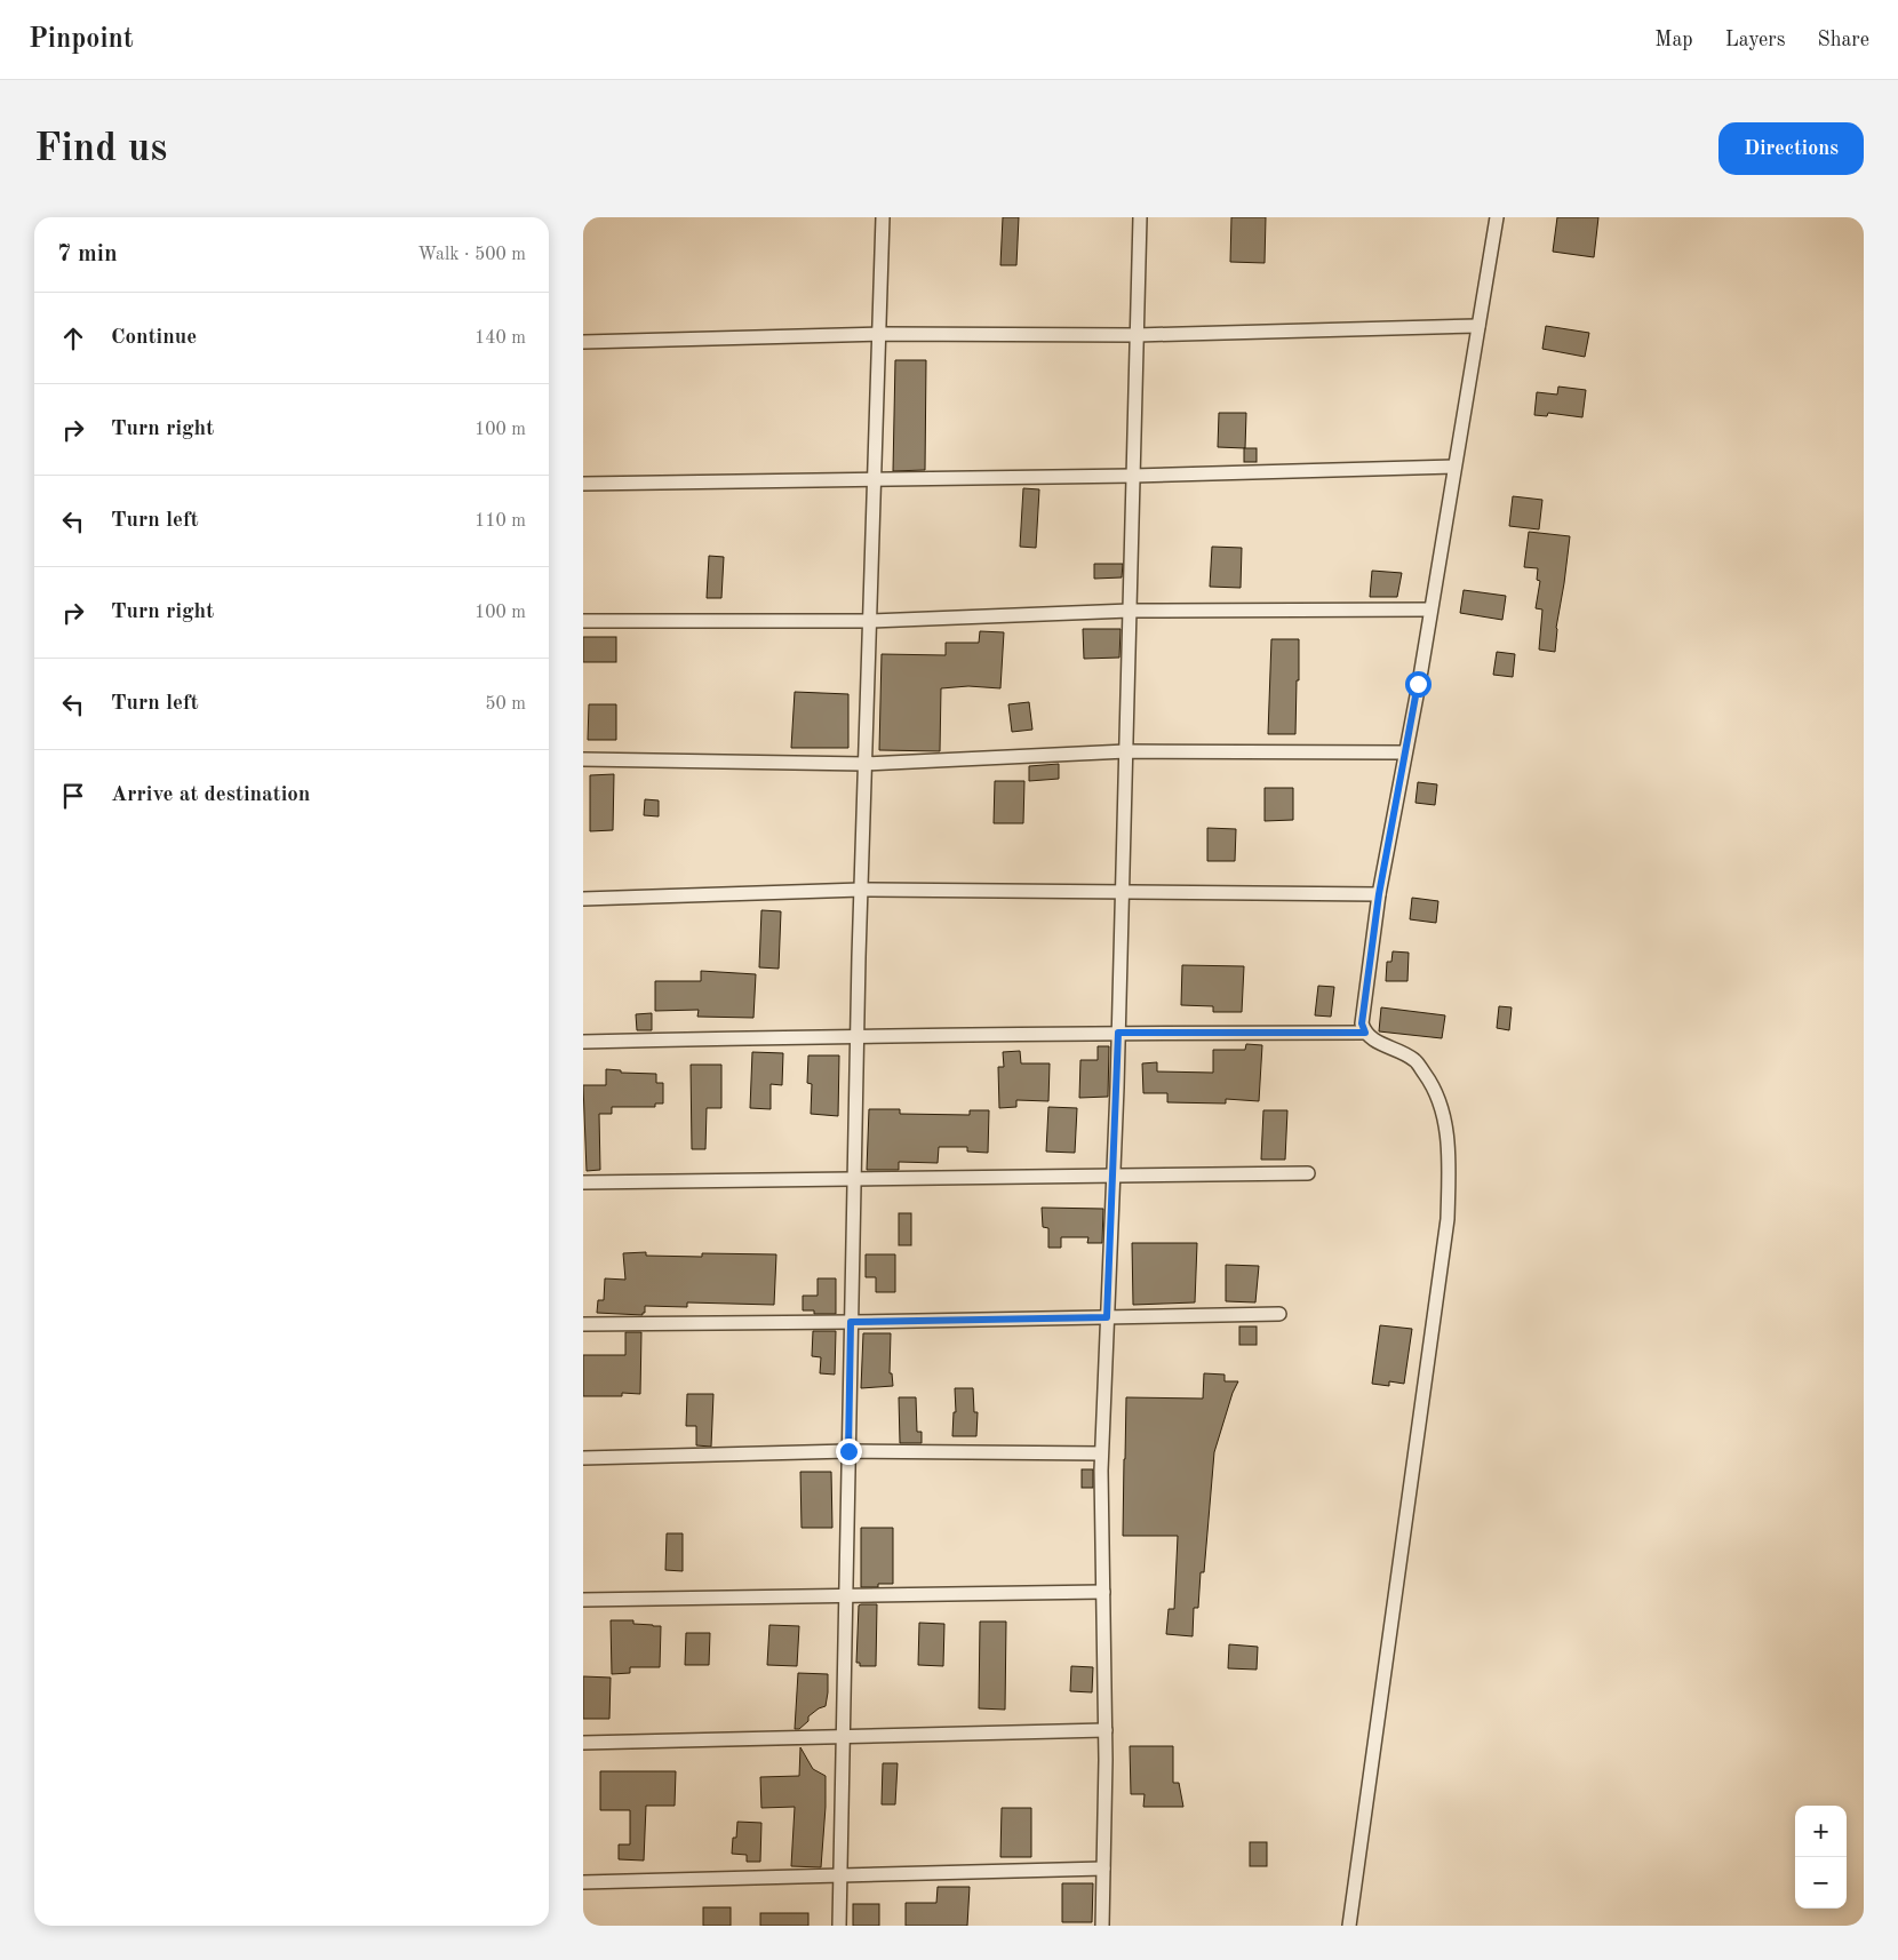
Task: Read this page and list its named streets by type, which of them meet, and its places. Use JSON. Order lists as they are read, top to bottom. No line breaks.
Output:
{"page":{"header":"Pinpoint","nav":["Map","Layers","Share"],"buttons":"Directions","title":"Find us","heading":["7 min","Walk · 500 m"],"list":[["Continue","140 m"],["Turn right","100 m"],["Turn left","110 m"],["Turn right","100 m"],["Turn left","50 m"],"Arrive at destination"],"map_buttons":["+","−"]}}
